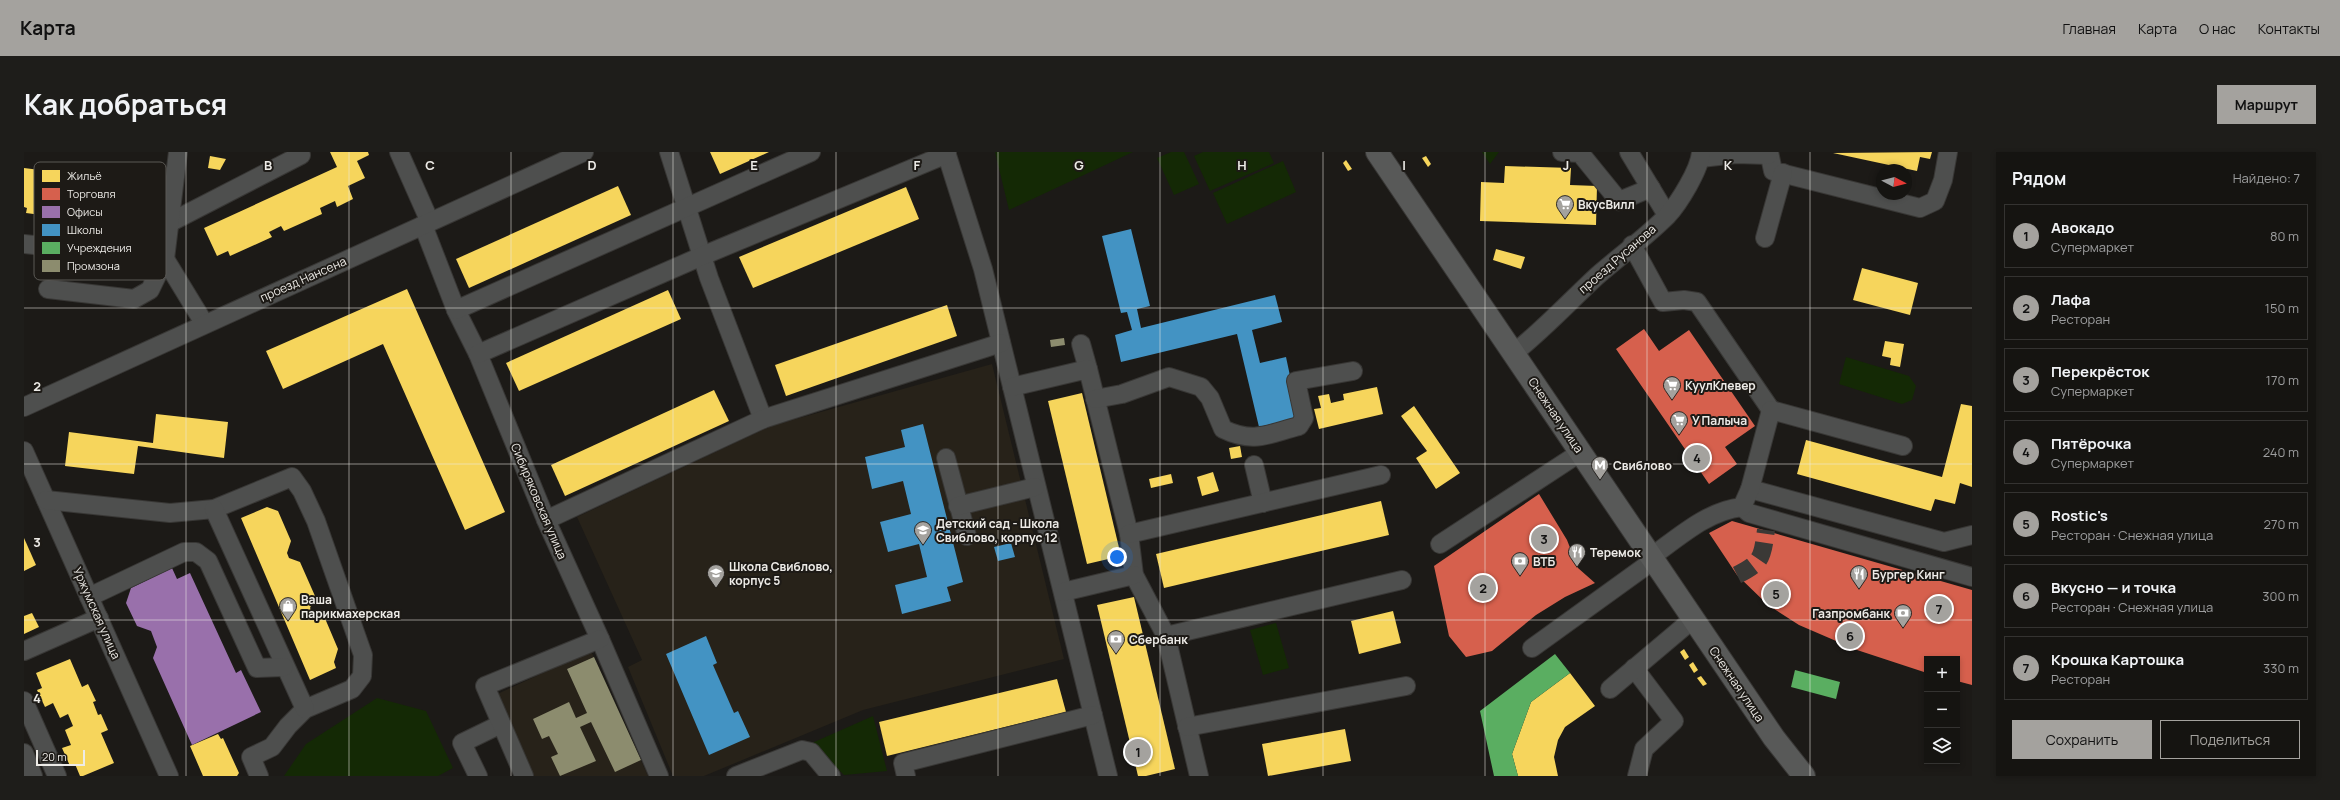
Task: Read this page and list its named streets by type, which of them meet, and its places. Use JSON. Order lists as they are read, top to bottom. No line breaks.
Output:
{"streets":{"main road":["Снежная улица"],"street":["проезд Русанова","проезд Нансена","Сибиряковская улица","Уржумская улица"]},"crossings":[["проезд Русанова","Снежная улица"],["проезд Нансена","Сибиряковская улица"]],"places":{"supermarket":["ВкусВилл","КуулКлевер","У Палыча"],"metro station":["Свиблово"],"school or university":["Детский сад - Школа Свиблово, корпус 12","Школа Свиблово, корпус 5"],"restaurant":["Теремок","Бургер Кинг"],"bank":["ВТБ","Газпромбанк","Сбербанк"],"shop":["Ваша парикмахерская"]},"legend":["Жильё","Торговля","Офисы","Школы","Учреждения","Промзона"],"scale_bar":"20 m","north":"right","page":{"header":"Карта","nav":["Главная","Карта","О нас","Контакты"],"title":"Как добраться","buttons":["Маршрут",["Сохранить","Поделиться"]],"heading":["Рядом","Найдено: 7"],"list":[{"mark":"1","name":"Авокадо","note":"Супермаркет","value":"80 m"},{"mark":"2","name":"Лафа","note":"Ресторан","value":"150 m"},{"mark":"3","name":"Перекрёсток","note":"Супермаркет","value":"170 m"},{"mark":"4","name":"Пятёрочка","note":"Супермаркет","value":"240 m"},{"mark":"5","name":"Rostic's","note":"Ресторан · Снежная улица","value":"270 m"},{"mark":"6","name":"Вкусно — и точка","note":"Ресторан · Снежная улица","value":"300 m"},{"mark":"7","name":"Крошка Картошка","note":"Ресторан","value":"330 m"}],"pins":["4","3","2","5","7","6","1"],"map_buttons":["+","−"],"scale":"20 m"},"grid":{"columns":["B","C","D","E","F","G","H","I","J","K"],"rows":["2","3","4"]}}
